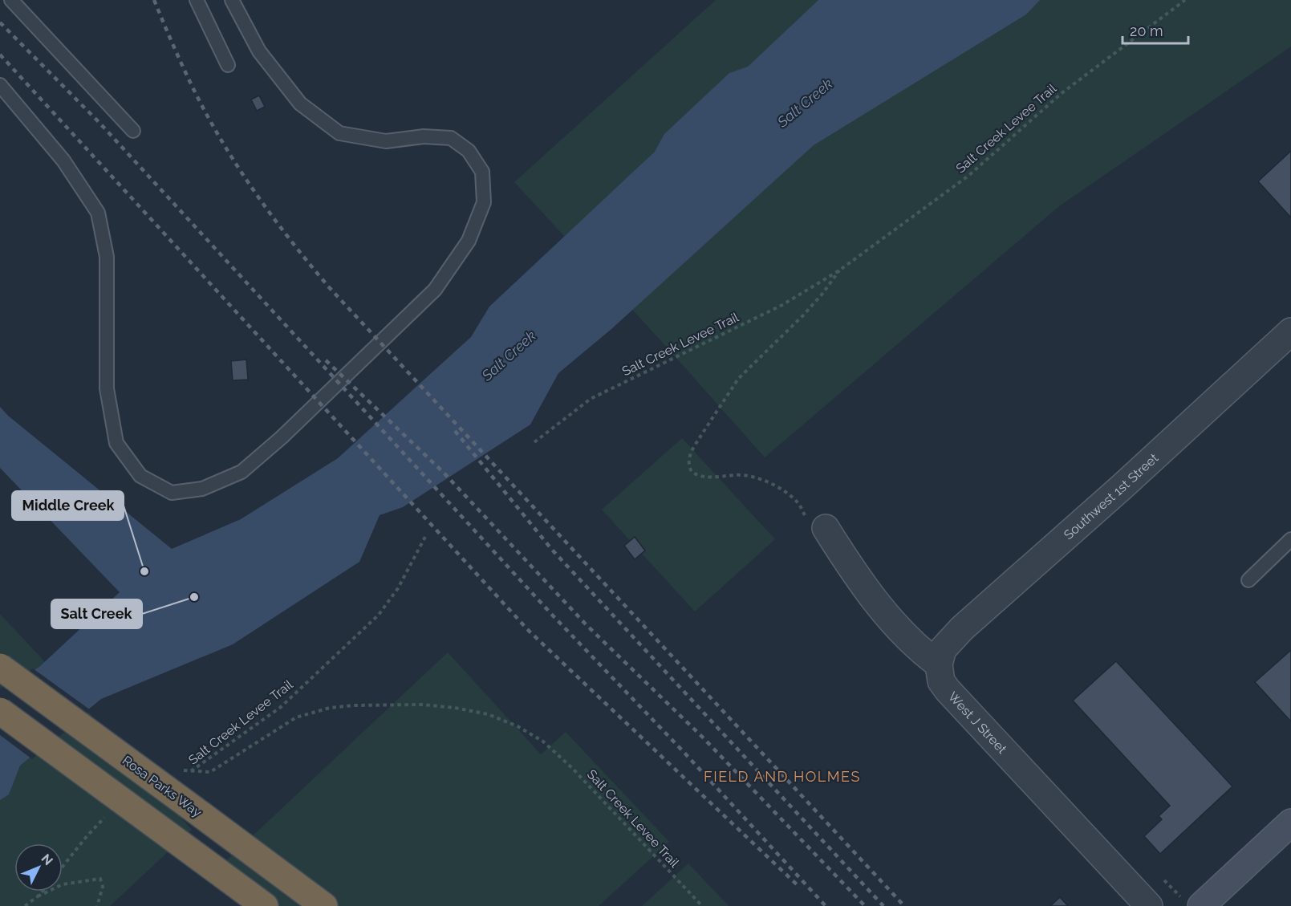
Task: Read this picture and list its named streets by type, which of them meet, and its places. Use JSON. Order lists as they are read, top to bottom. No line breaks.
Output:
{"streets":{"highway":["Rosa Parks Way"],"street":["Southwest 1st Street","West J Street"],"path":["Salt Creek Levee Trail"]},"crossings":[["Southwest 1st Street","West J Street"]],"districts":["FIELD AND HOLMES"],"water":["Salt Creek"],"places":["Middle Creek","Salt Creek"],"scale_bar":"20 m","north":"top right"}
